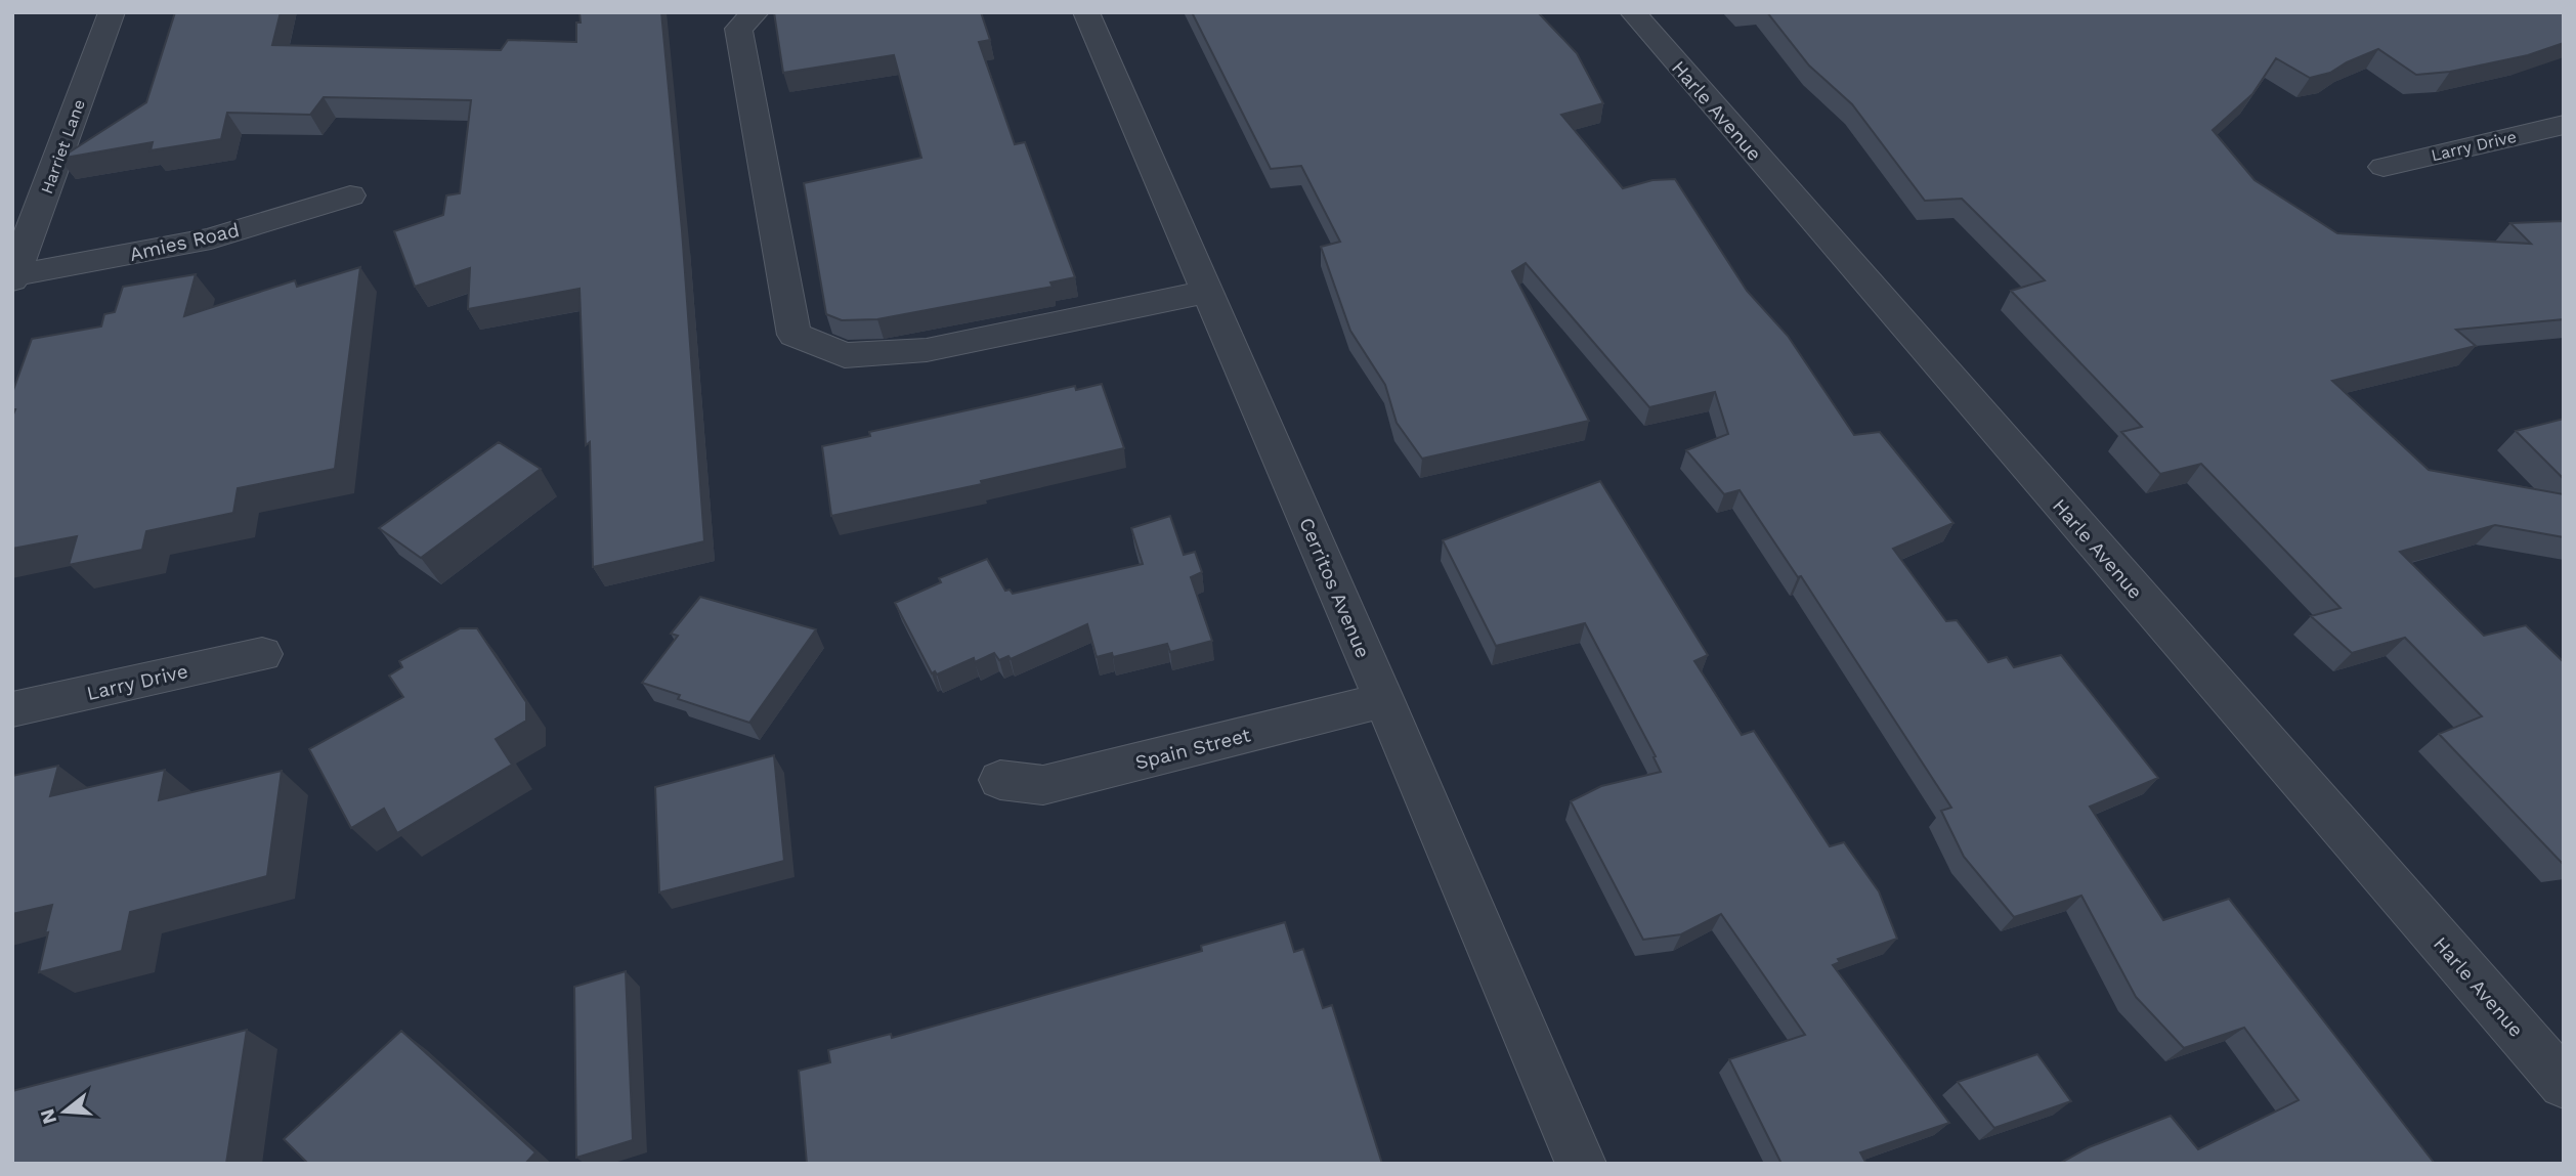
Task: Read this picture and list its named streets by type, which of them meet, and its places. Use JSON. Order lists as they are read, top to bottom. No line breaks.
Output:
{"streets":{"street":["Harle Avenue","Larry Drive","Harriet Lane","Amies Road","Cerritos Avenue","Spain Street"]},"crossings":[["Harriet Lane","Amies Road"],["Cerritos Avenue","Spain Street"]],"north":"left"}
